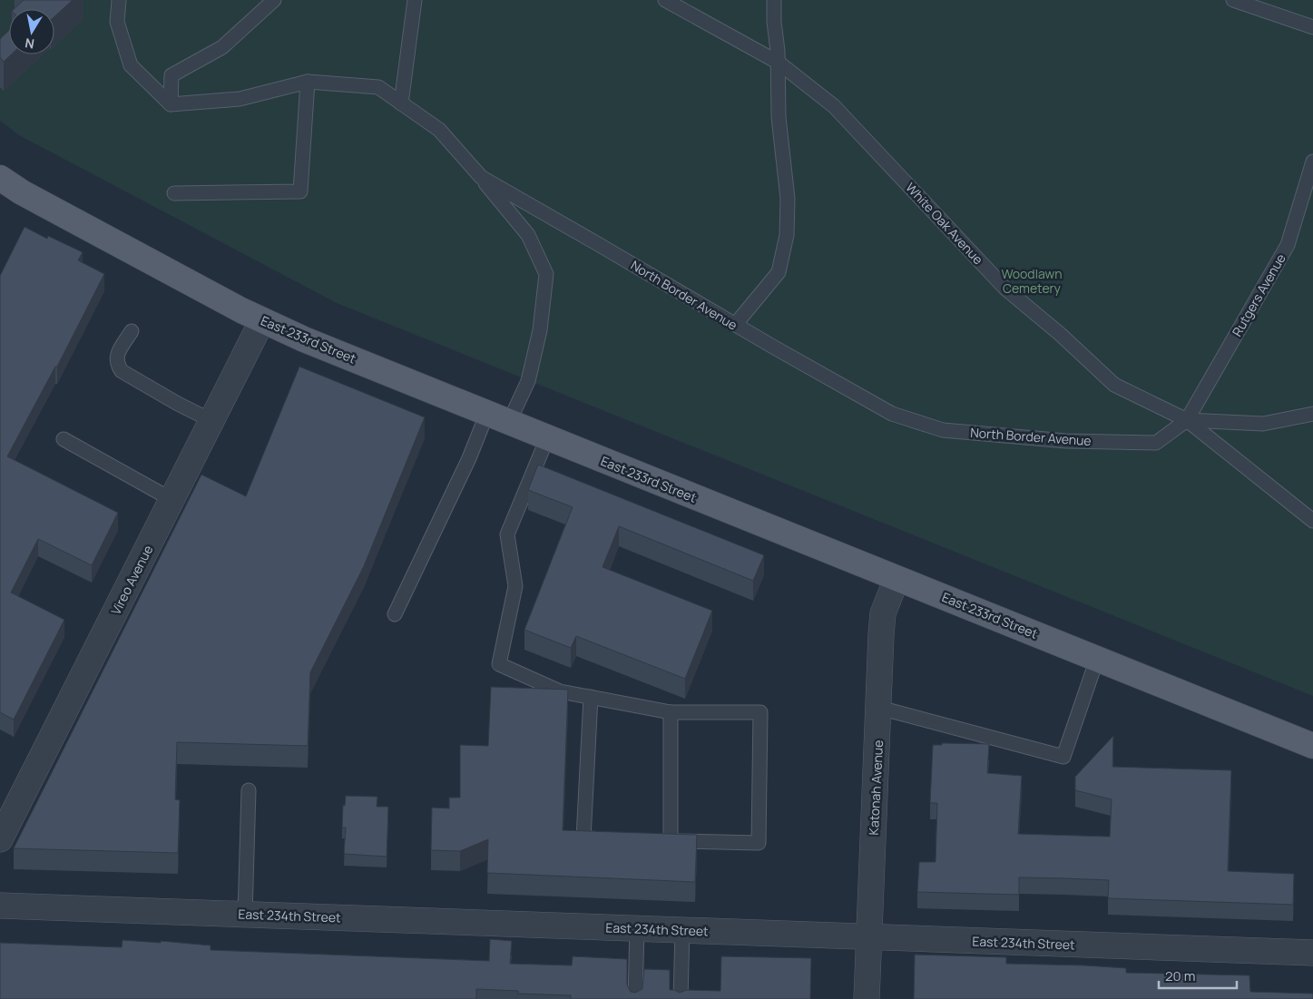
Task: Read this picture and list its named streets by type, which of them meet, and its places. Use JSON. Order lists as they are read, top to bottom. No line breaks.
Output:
{"streets":{"main road":["East 233rd Street"],"street":["Vireo Avenue","Katonah Avenue","East 234th Street"],"lane":["White Oak Avenue","North Border Avenue","Rutgers Avenue"]},"crossings":[["White Oak Avenue","North Border Avenue"],["White Oak Avenue","Rutgers Avenue"],["North Border Avenue","Rutgers Avenue"],["East 233rd Street","Vireo Avenue"],["East 233rd Street","Katonah Avenue"],["Katonah Avenue","East 234th Street"]],"parks":["Woodlawn Cemetery"],"scale_bar":"20 m","north":"bottom"}
